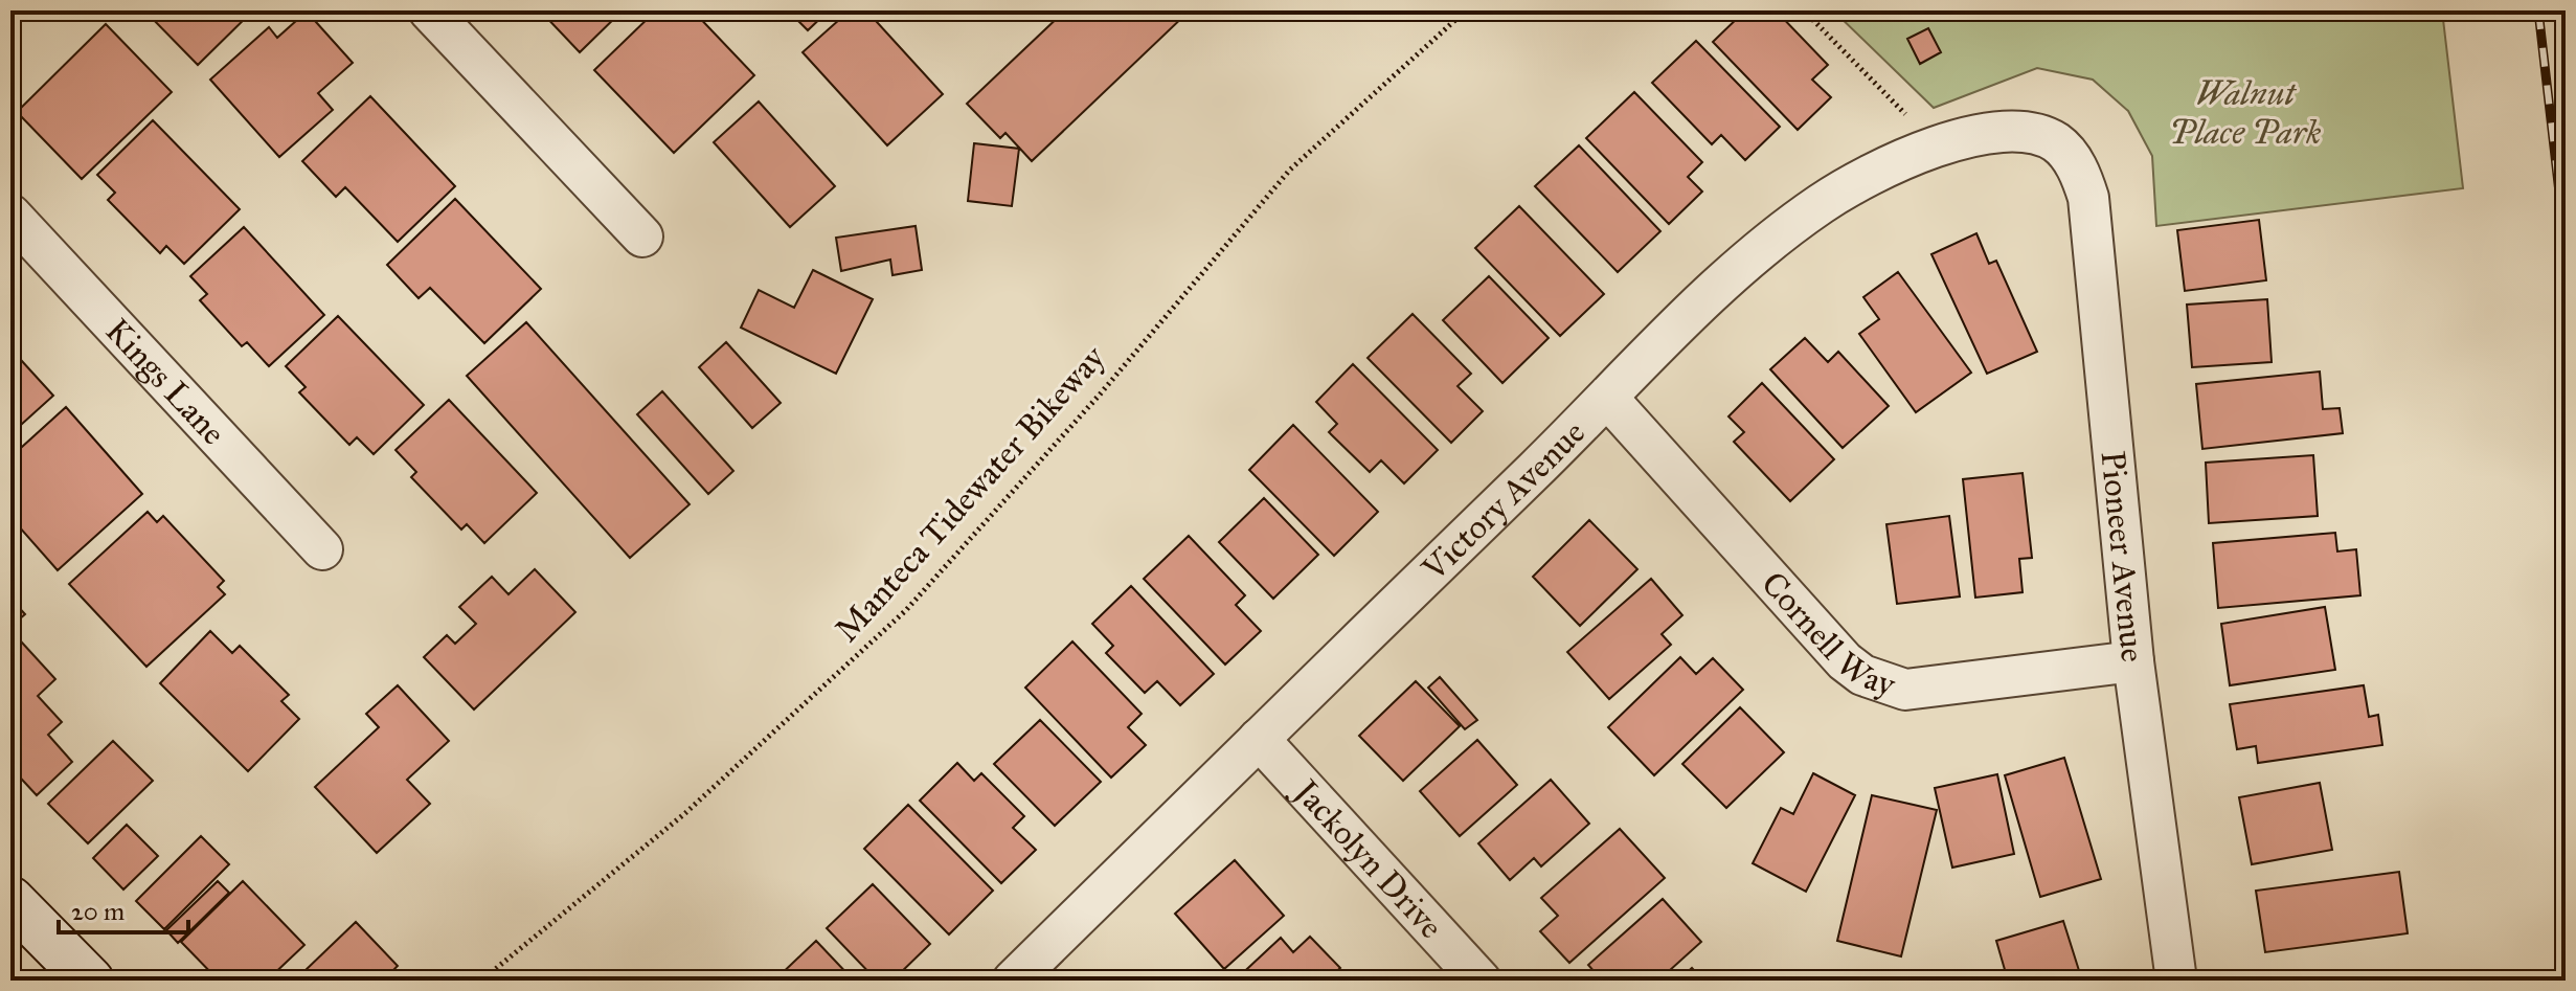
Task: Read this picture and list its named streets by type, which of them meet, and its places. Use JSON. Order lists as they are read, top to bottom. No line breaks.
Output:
{"streets":{"street":["Kings Lane","Victory Avenue","Pioneer Avenue","Cornell Way","Jackolyn Drive"],"path":["Manteca Tidewater Bikeway"]},"crossings":[["Victory Avenue","Pioneer Avenue"],["Victory Avenue","Cornell Way"],["Victory Avenue","Jackolyn Drive"],["Pioneer Avenue","Cornell Way"]],"parks":["Walnut Place Park"],"scale_bar":"20 m"}
